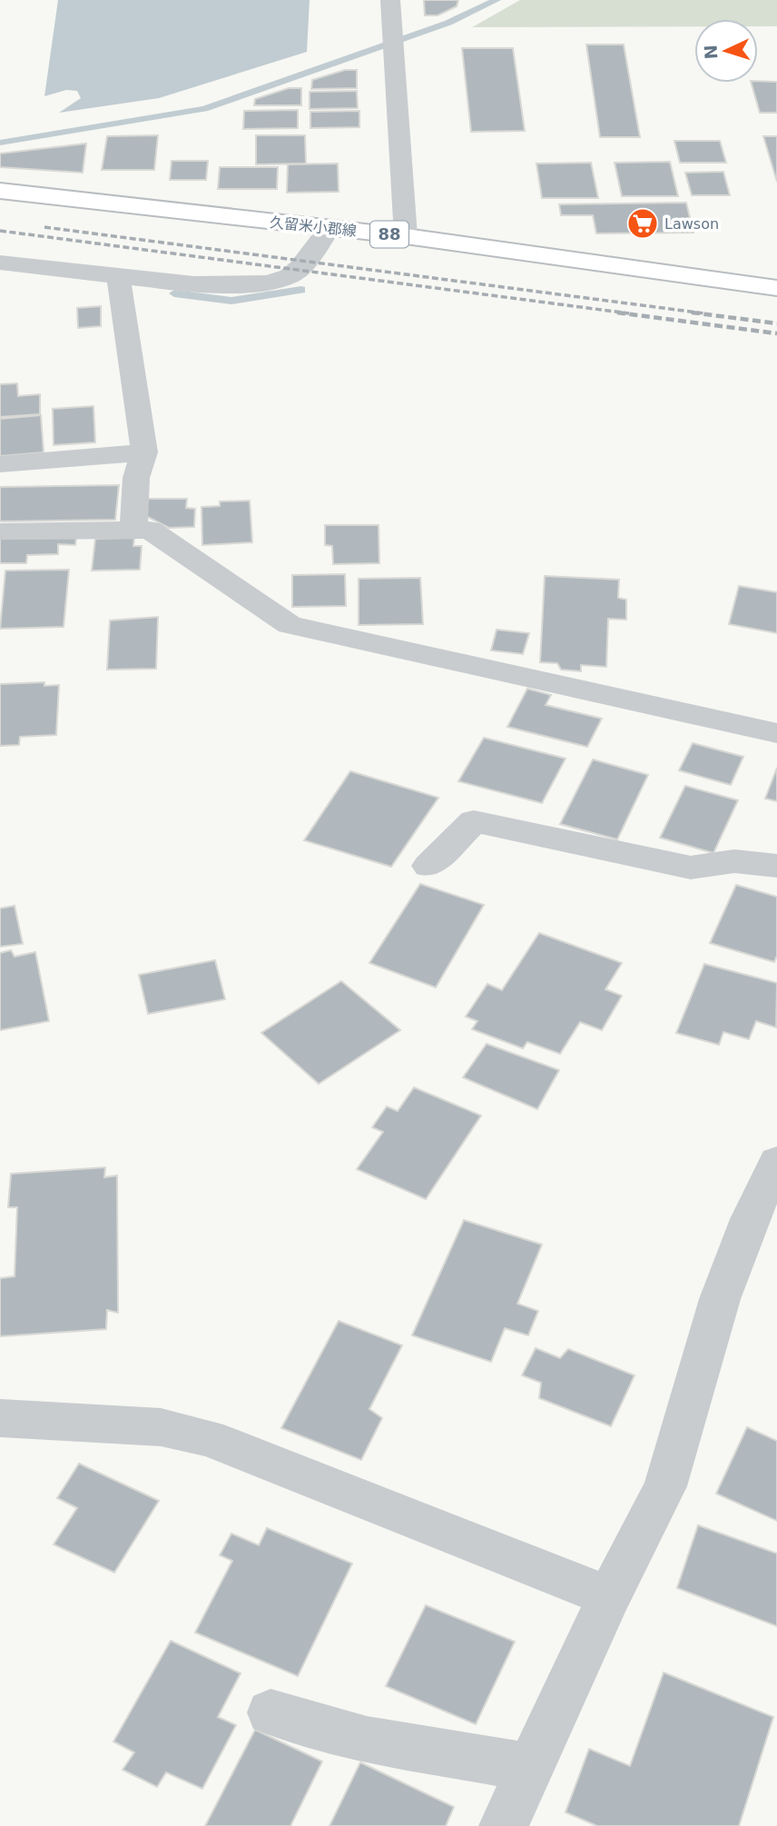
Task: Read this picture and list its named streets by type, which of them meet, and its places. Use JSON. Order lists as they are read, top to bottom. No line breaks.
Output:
{"streets":{"main road":["久留米小郡線","88"]},"places":{"supermarket":["Lawson"]},"north":"left"}
